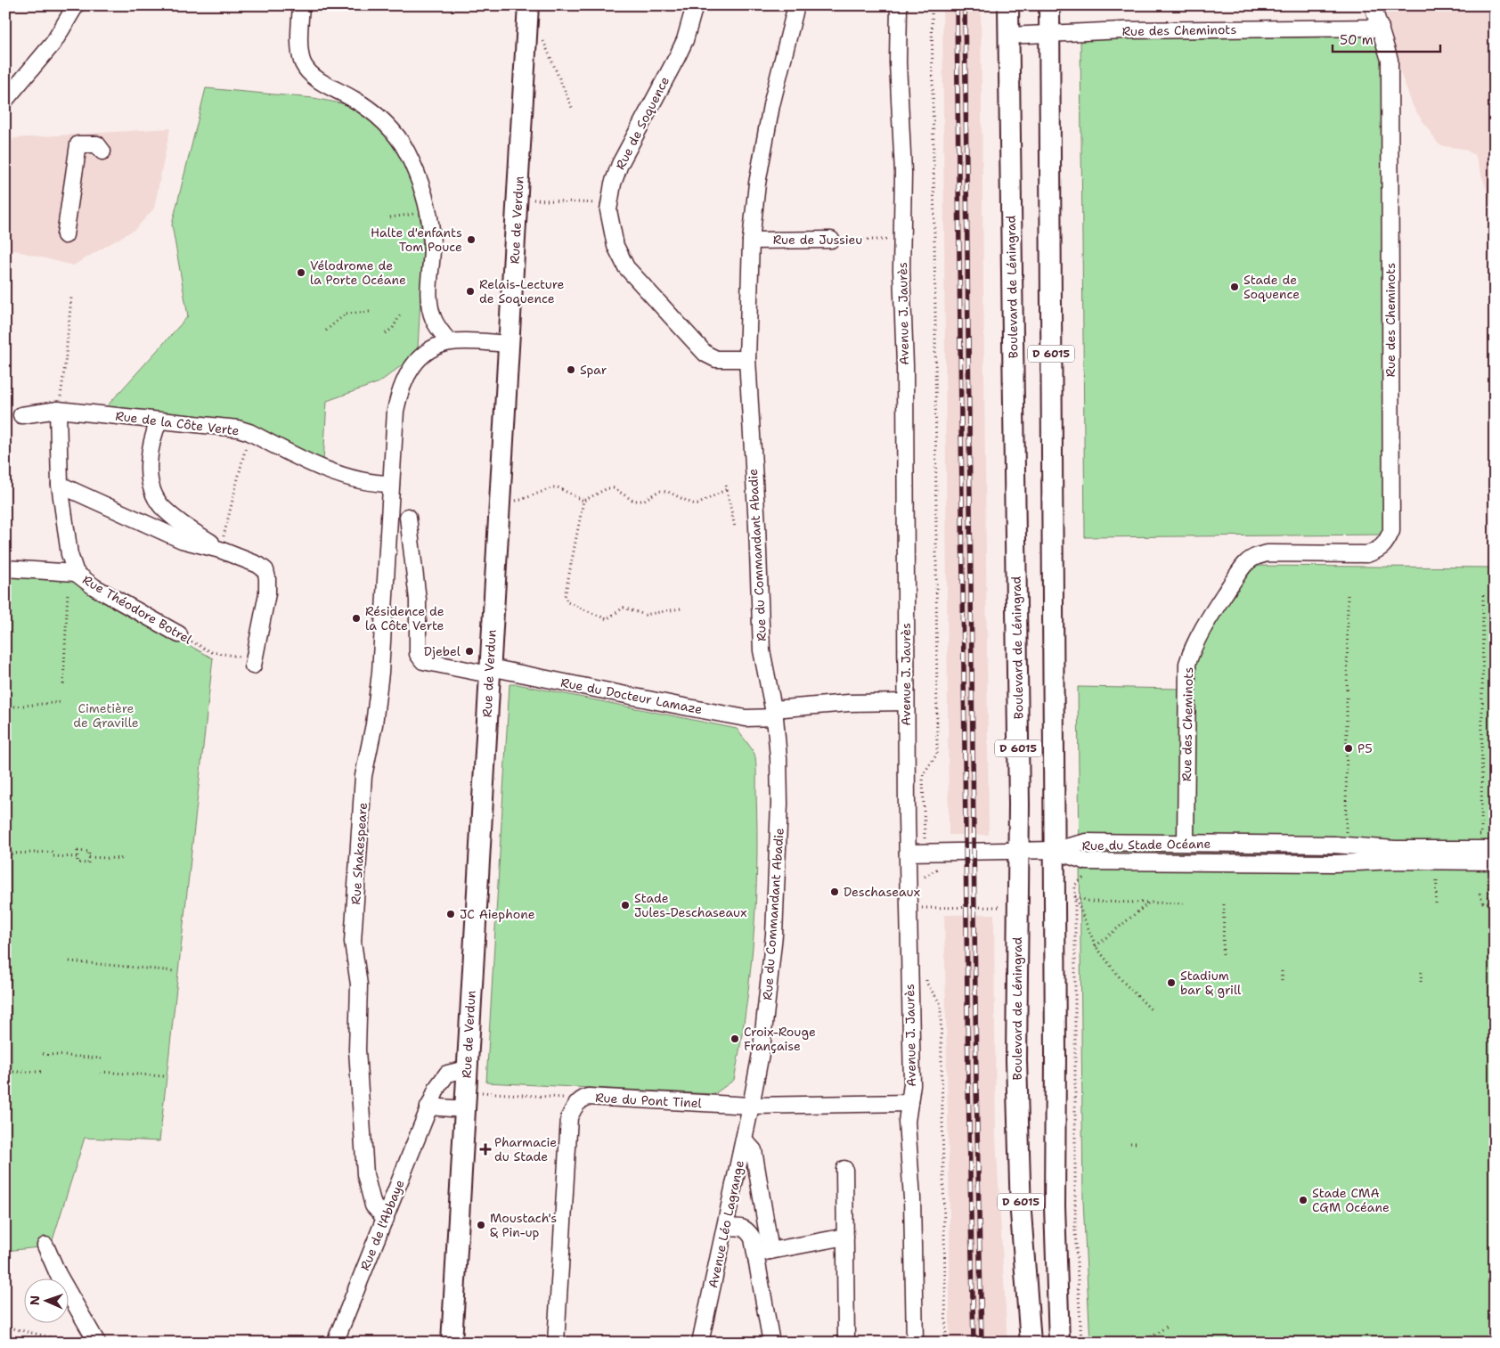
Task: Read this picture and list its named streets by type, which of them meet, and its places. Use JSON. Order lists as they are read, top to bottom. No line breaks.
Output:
{"streets":{"main road":["Rue de Verdun","Boulevard de Léningrad","D 6015"],"street":["Rue des Cheminots","Rue de Soquence","Rue de Jussieu","Avenue J. Jaurès","Rue de la Côte Verte","Rue du Commandant Abadie","Rue Théodore Botrel","Rue du Docteur Lamaze","Rue du Stade Océane","Rue Shakespeare","Rue du Pont Tinel","Avenue Léo Lagrange","Rue de l'Abbaye"]},"crossings":[["Rue des Cheminots","Boulevard de Léningrad"],["Rue des Cheminots","D 6015"],["Rue des Cheminots","Rue du Stade Océane"],["Rue de Soquence","Rue du Commandant Abadie"],["Rue de Verdun","Rue du Docteur Lamaze"],["Rue de Verdun","Rue de l'Abbaye"],["Rue de Jussieu","Rue du Commandant Abadie"],["Avenue J. Jaurès","Rue du Docteur Lamaze"],["Avenue J. Jaurès","Rue du Pont Tinel"],["D 6015","Rue du Stade Océane"],["Rue de la Côte Verte","Rue Théodore Botrel"],["Rue de la Côte Verte","Rue Shakespeare"],["Rue du Commandant Abadie","Rue du Docteur Lamaze"],["Rue du Commandant Abadie","Rue du Pont Tinel"],["Rue du Commandant Abadie","Avenue Léo Lagrange"],["Rue Shakespeare","Rue de l'Abbaye"],["Rue du Pont Tinel","Avenue Léo Lagrange"]],"parks":["Cimetière de Graville"],"places":{"other":["Halte d'enfants Tom Pouce","Vélodrome de la Porte Océane","Stade de Soquence","Relais-Lecture de Soquence","Spar","Résidence de la Côte Verte","Djebel","P5","Deschaseaux","Stade Jules-Deschaseaux","JC Aiephone","Stadium bar & grill","Croix-Rouge Française","Stade CMA CGM Océane","Moustach's & Pin-up"],"health":["Pharmacie du Stade"]},"scale_bar":"50 m","north":"left"}
